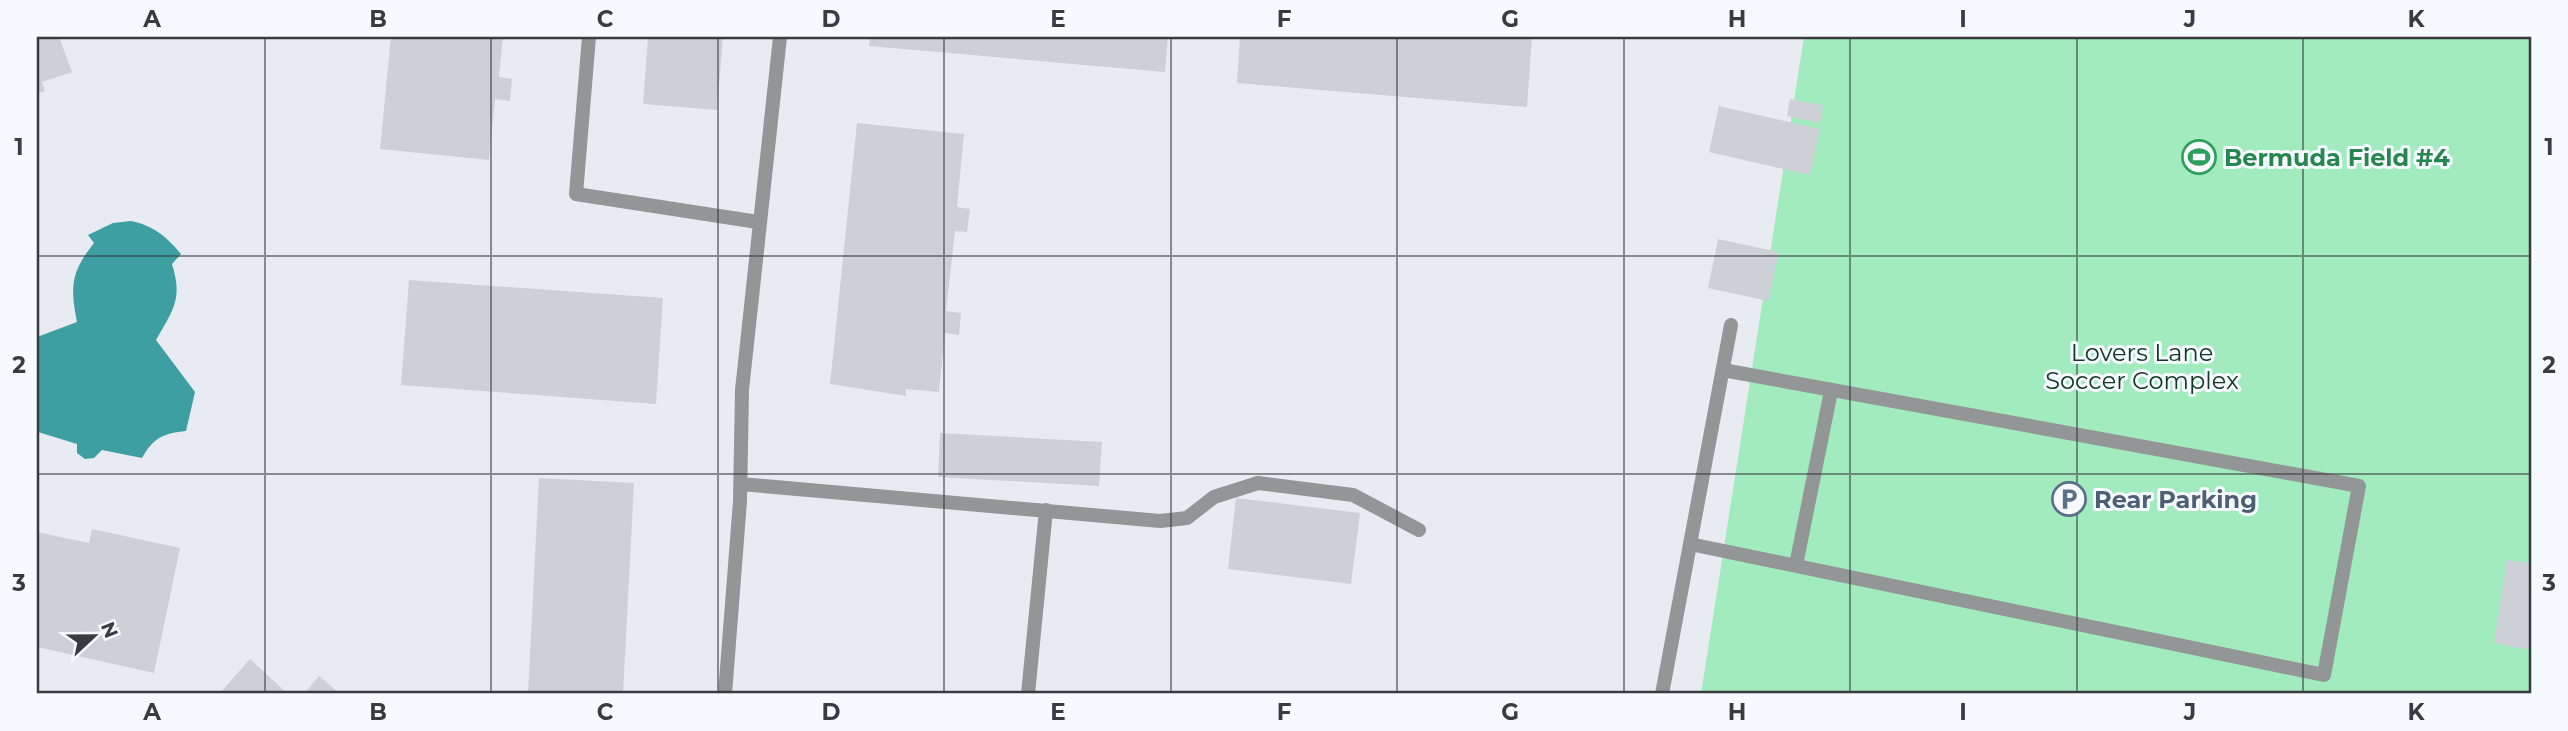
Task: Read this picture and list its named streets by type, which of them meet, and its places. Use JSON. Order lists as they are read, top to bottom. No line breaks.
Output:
{"parks":["Lovers Lane Soccer Complex"],"places":{"sports":["Bermuda Field #4"],"parking":["Rear Parking"]},"north":"right","grid":{"columns":["A","B","C","D","E","F","G","H","I","J","K"],"rows":["1","2","3"]}}
